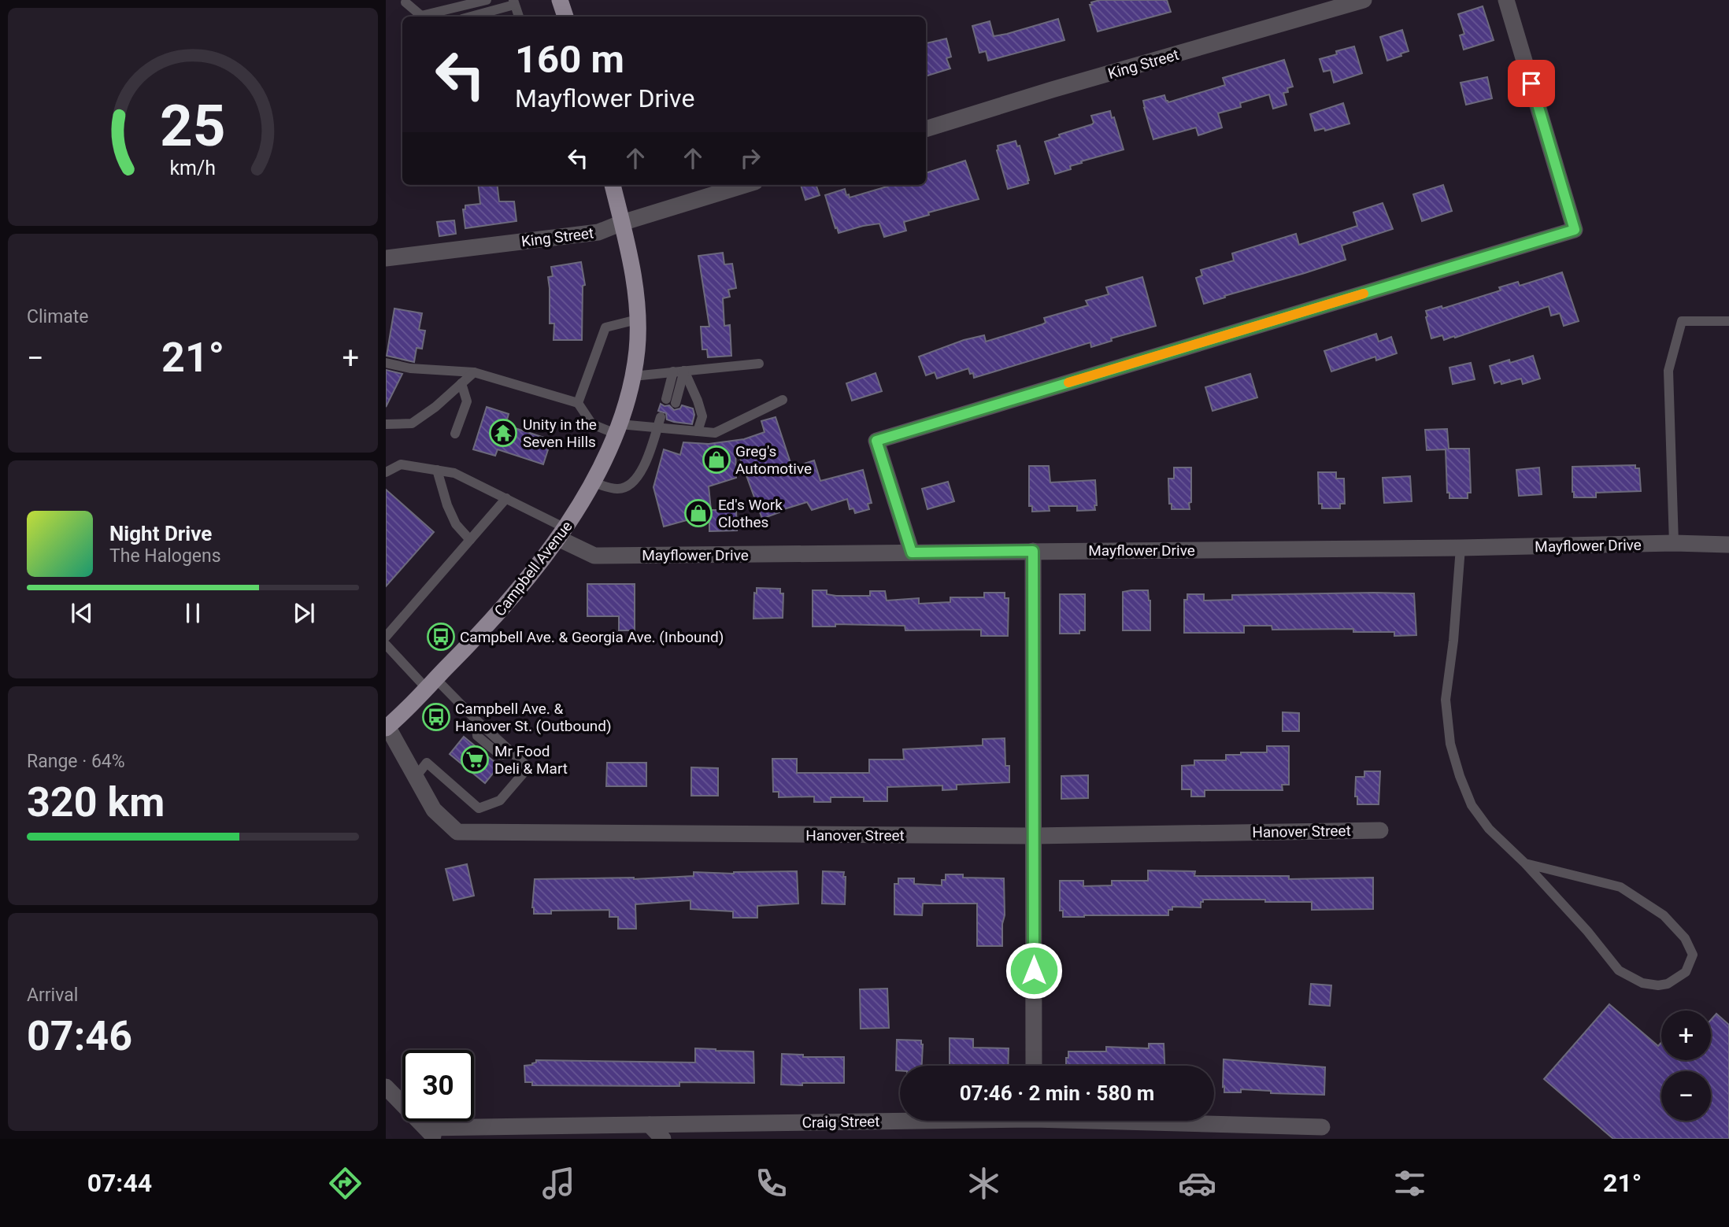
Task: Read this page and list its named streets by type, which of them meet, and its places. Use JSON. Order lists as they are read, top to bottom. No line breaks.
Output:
{"streets":{"main road":["Campbell Avenue"],"street":["King Street","Mayflower Drive","Hanover Street","Craig Street"]},"crossings":[["King Street","Campbell Avenue"],["Mayflower Drive","Campbell Avenue"],["Campbell Avenue","Hanover Street"]],"places":{"temple":["Unity in the Seven Hills"],"shop":["Greg's Automotive","Ed's Work Clothes"],"bus stop":["Campbell Ave. & Georgia Ave. (Inbound)","Campbell Ave. & Hanover St. (Outbound)"],"supermarket":["Mr Food Deli & Mart"]},"page":{"turn":["160 m","Mayflower Drive"],"tile":["Climate",["Range · 64%","320 km"],["Arrival","07:46"]],"heat":["−","21°","+"],"song":["Night Drive","The Halogens"],"map_buttons":["+","−"],"limit":"30","trip":"07:46 · 2 min · 580 m","tabs":["07:44","21°"],"gauge":["25","km/h"]}}
